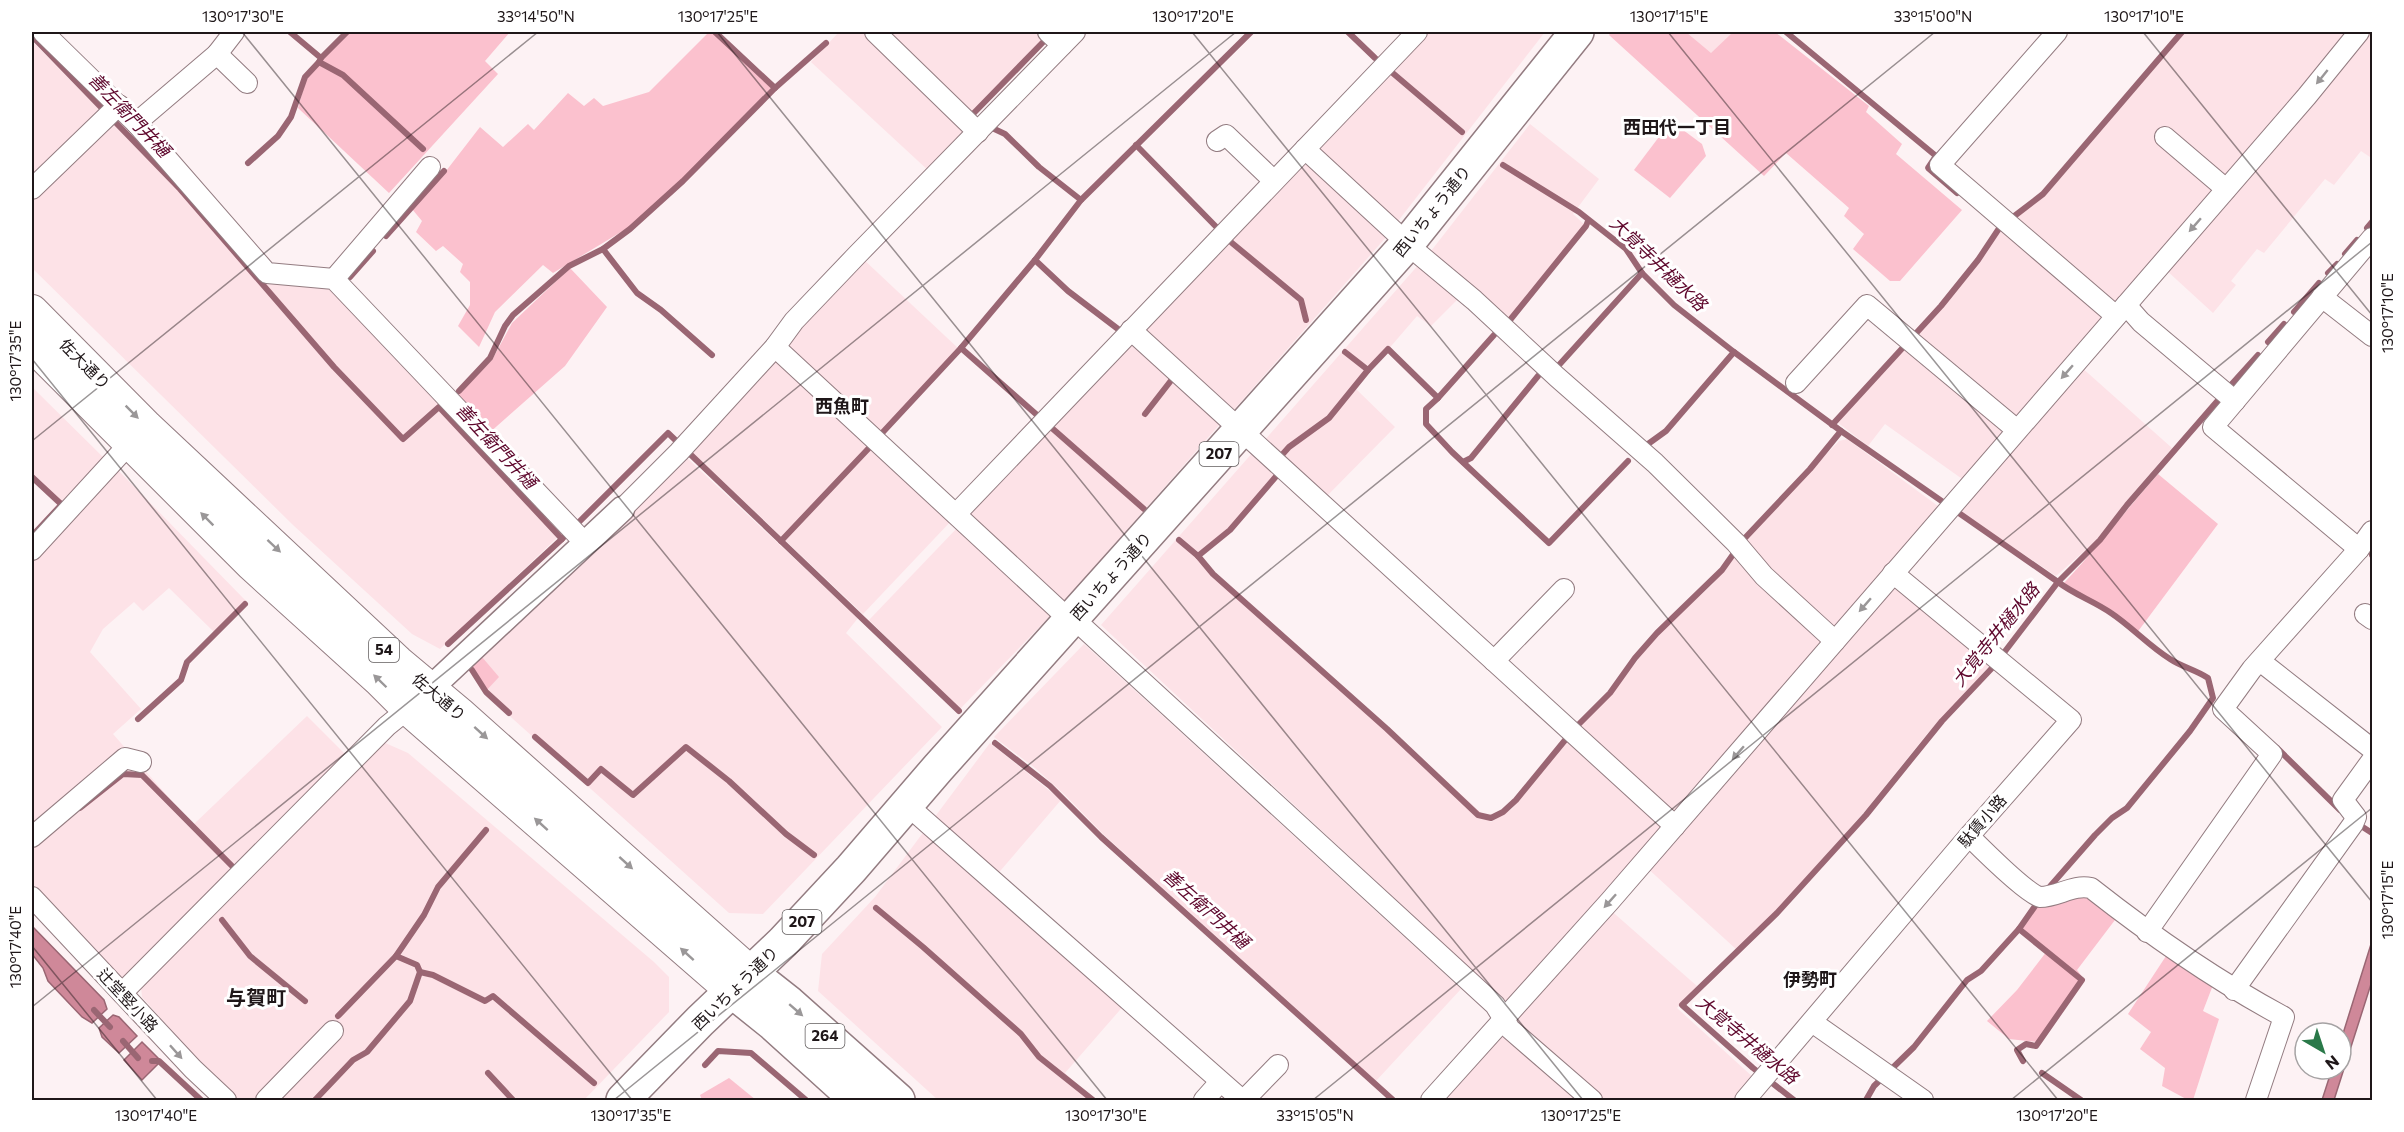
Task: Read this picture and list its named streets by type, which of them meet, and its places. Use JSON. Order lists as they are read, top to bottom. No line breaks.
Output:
{"streets":{"highway":["西いちょう通り","207","264"],"main road":["佐大通り","54"],"street":["駄賃小路","辻堂竪小路"]},"crossings":[["西いちょう通り","佐大通り"],["西いちょう通り","264"],["佐大通り","264"]],"one_way":["辻堂竪小路"],"districts":["西田代一丁目","西魚町","伊勢町","与賀町"],"water":["善左衛門井樋","大覚寺井樋水路"],"north":"bottom right","coordinates":["130°17'30\"E","33°14'50\"N","130°17'25\"E","130°17'20\"E","130°17'15\"E","33°15'00\"N","130°17'10\"E","130°17'35\"E","130°17'40\"E","33°15'05\"N"]}
